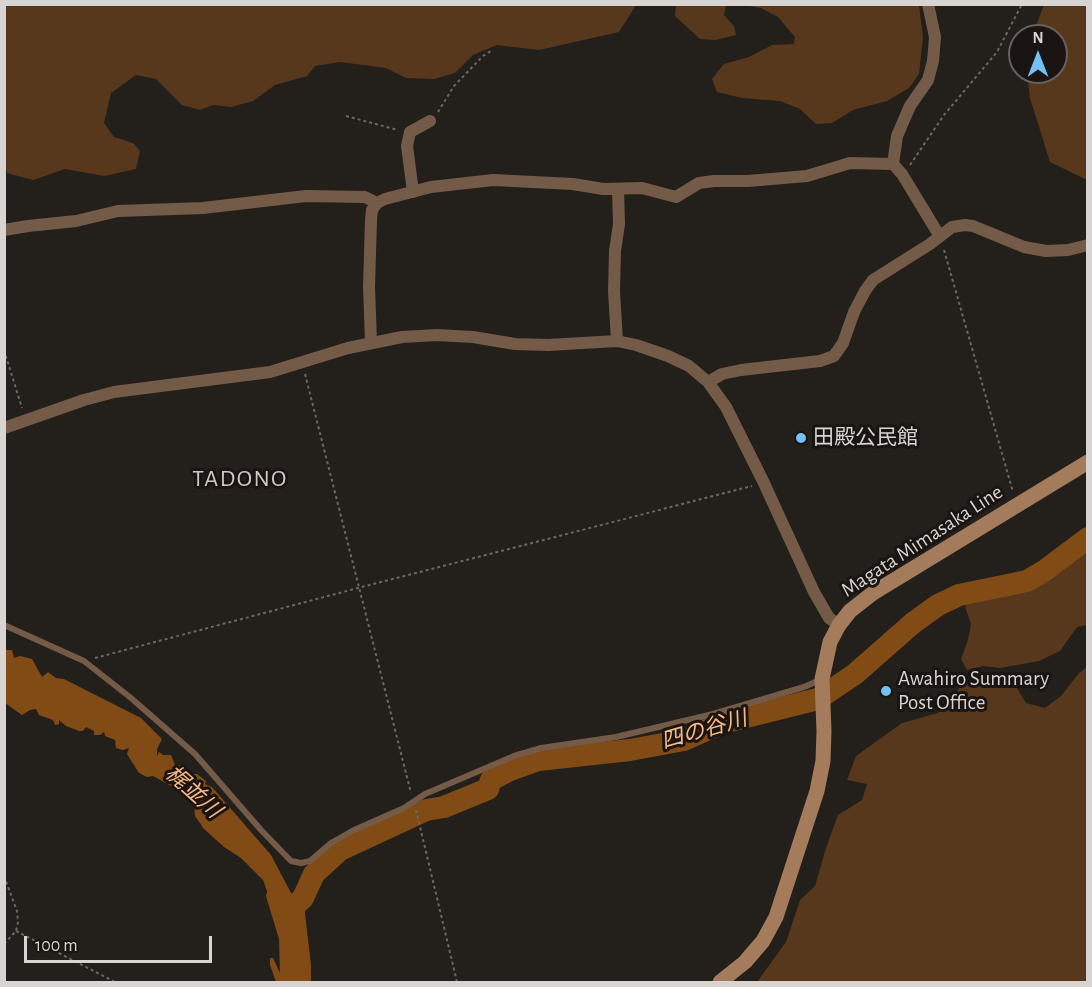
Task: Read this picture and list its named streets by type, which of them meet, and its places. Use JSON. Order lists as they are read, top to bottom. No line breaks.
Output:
{"streets":{"main road":["Magata Mimasaka Line"]},"districts":["TADONO"],"water":["四の谷川","梶並川"],"places":["田殿公民館","Awahiro Summary Post Office"],"scale_bar":"100 m","north":"top"}
